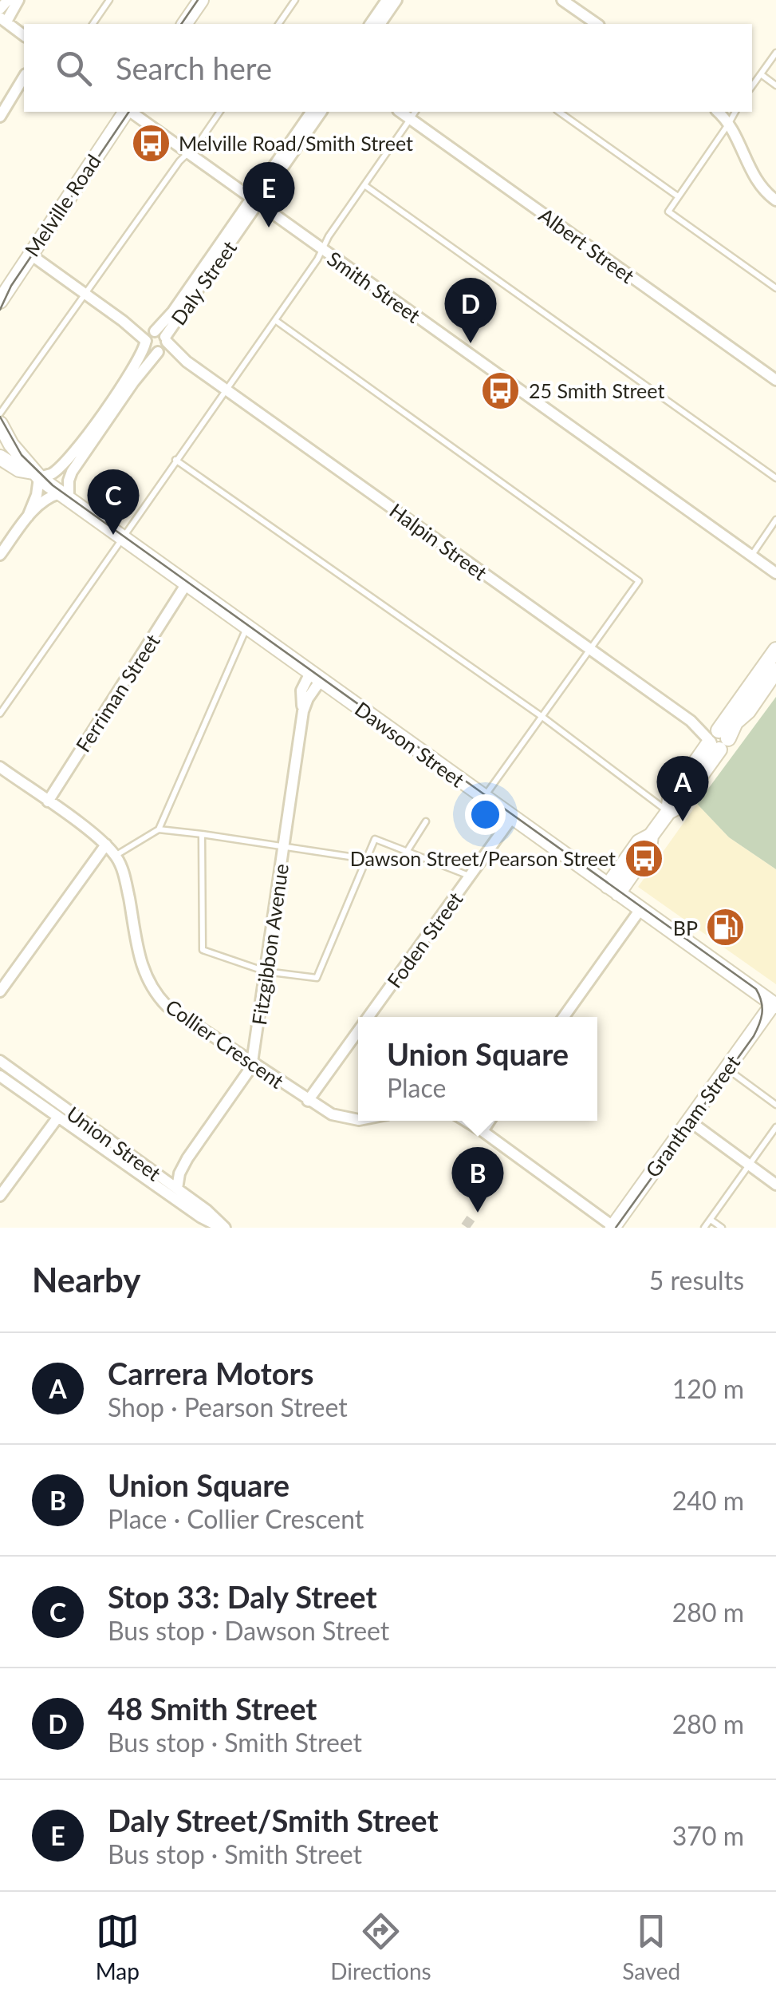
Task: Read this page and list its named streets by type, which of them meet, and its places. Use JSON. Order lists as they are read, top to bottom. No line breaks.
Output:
{"streets":{"main road":["Melville Road","Dawson Street","Grantham Street"],"street":["Albert Street","Daly Street","Smith Street","Halpin Street","Ferriman Street","Foden Street","Fitzgibbon Avenue","Collier Crescent","Union Street"]},"crossings":[["Melville Road","Halpin Street"],["Daly Street","Smith Street"],["Daly Street","Halpin Street"],["Ferriman Street","Dawson Street"],["Ferriman Street","Collier Crescent"],["Dawson Street","Foden Street"],["Dawson Street","Fitzgibbon Avenue"],["Dawson Street","Grantham Street"],["Foden Street","Collier Crescent"],["Fitzgibbon Avenue","Collier Crescent"],["Fitzgibbon Avenue","Union Street"]],"places":{"bus stop":["Melville Road/Smith Street","25 Smith Street","Dawson Street/Pearson Street"],"fuel station":["BP"]},"page":{"search":"Search here","pins":["E","D","C","A","B"],"popup":["Union Square","Place"],"heading":["Nearby","5 results"],"list":[{"mark":"A","name":"Carrera Motors","note":"Shop · Pearson Street","value":"120 m"},{"mark":"B","name":"Union Square","note":"Place · Collier Crescent","value":"240 m"},{"mark":"C","name":"Stop 33: Daly Street","note":"Bus stop · Dawson Street","value":"280 m"},{"mark":"D","name":"48 Smith Street","note":"Bus stop · Smith Street","value":"280 m"},{"mark":"E","name":"Daly Street/Smith Street","note":"Bus stop · Smith Street","value":"370 m"}],"nav":["Map","Directions","Saved"]}}
